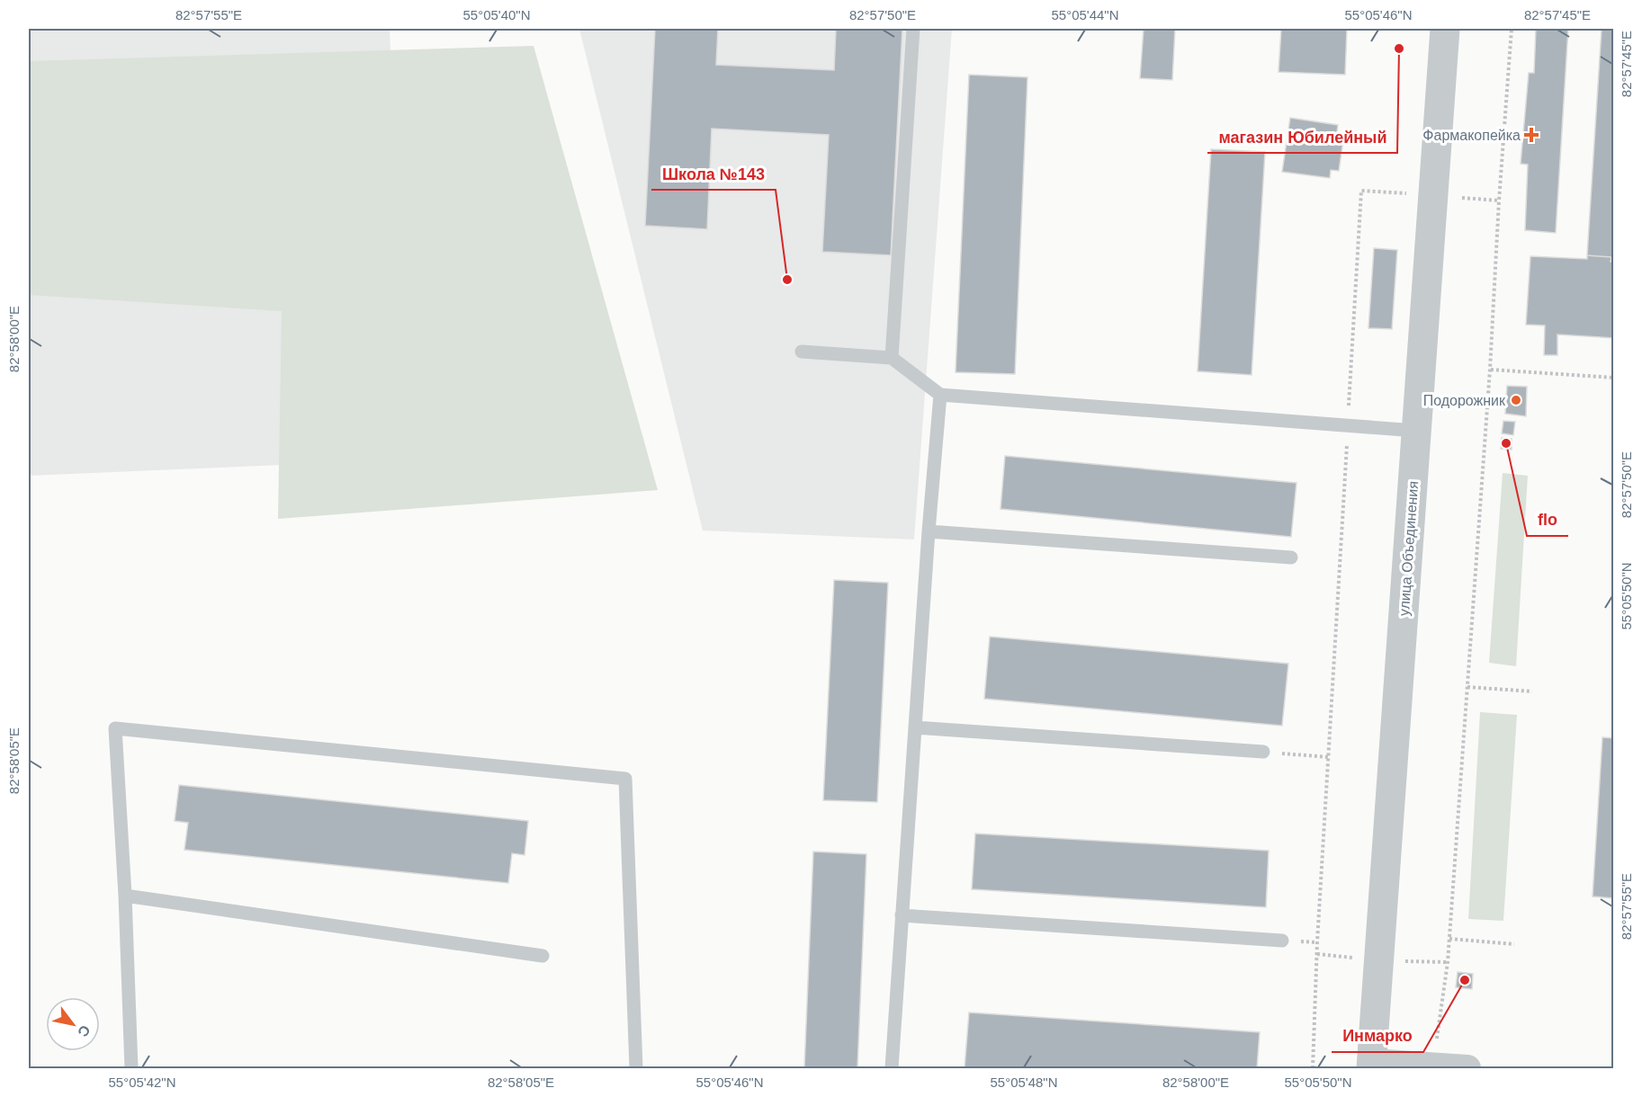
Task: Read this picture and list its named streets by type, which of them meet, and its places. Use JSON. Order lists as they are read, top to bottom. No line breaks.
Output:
{"streets":{"street":["улица Объединения"]},"places":{"other":["магазин Юбилейный","Школа №143","Подорожник","flo","Инмарко"],"health":["Фармакопейка"]},"north":"bottom right","coordinates":["82°57'55\"E","55°05'40\"N","82°57'50\"E","55°05'44\"N","55°05'46\"N","82°57'45\"E","82°58'00\"E","55°05'50\"N","82°58'05\"E","55°05'42\"N","55°05'48\"N"]}
